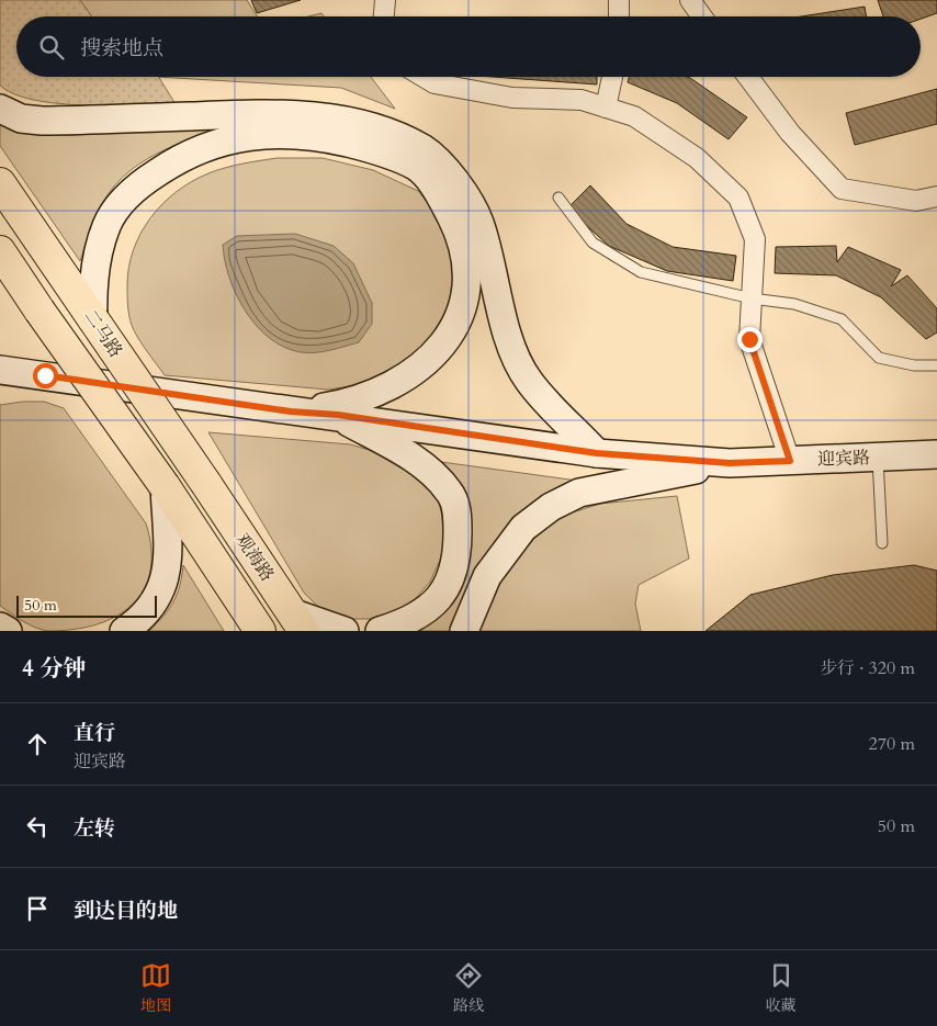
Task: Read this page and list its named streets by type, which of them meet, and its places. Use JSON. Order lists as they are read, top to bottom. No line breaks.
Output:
{"streets":{"main road":["二马路","迎宾路","观海路"]},"crossings":[["二马路","观海路"]],"scale_bar":"50 m","page":{"search":"搜索地点","scale":"50 m","heading":["4 分钟","步行 · 320 m"],"list":[["直行","迎宾路","270 m"],["左转","50 m"],"到达目的地"],"nav":["地图","路线","收藏"]}}
